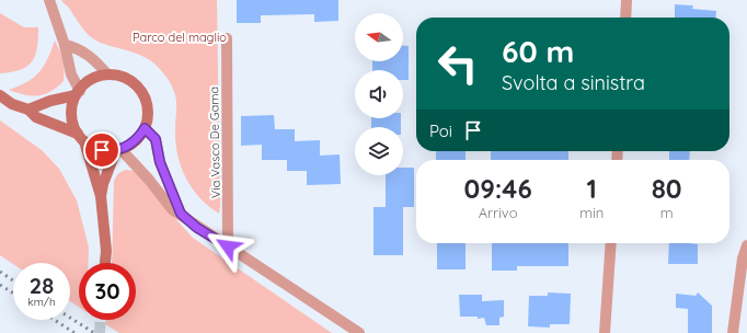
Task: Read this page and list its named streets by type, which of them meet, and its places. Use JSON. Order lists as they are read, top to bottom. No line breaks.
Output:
{"streets":{"street":["Via Vasco De Gama"]},"parks":["Parco del maglio"],"north":"left","page":{"turn":["60 m","Svolta a sinistra"],"then":"Poi","eta":["09:46","Arrivo","1","min","80","m"],"speed":"28 km/h","limit":"30"}}
